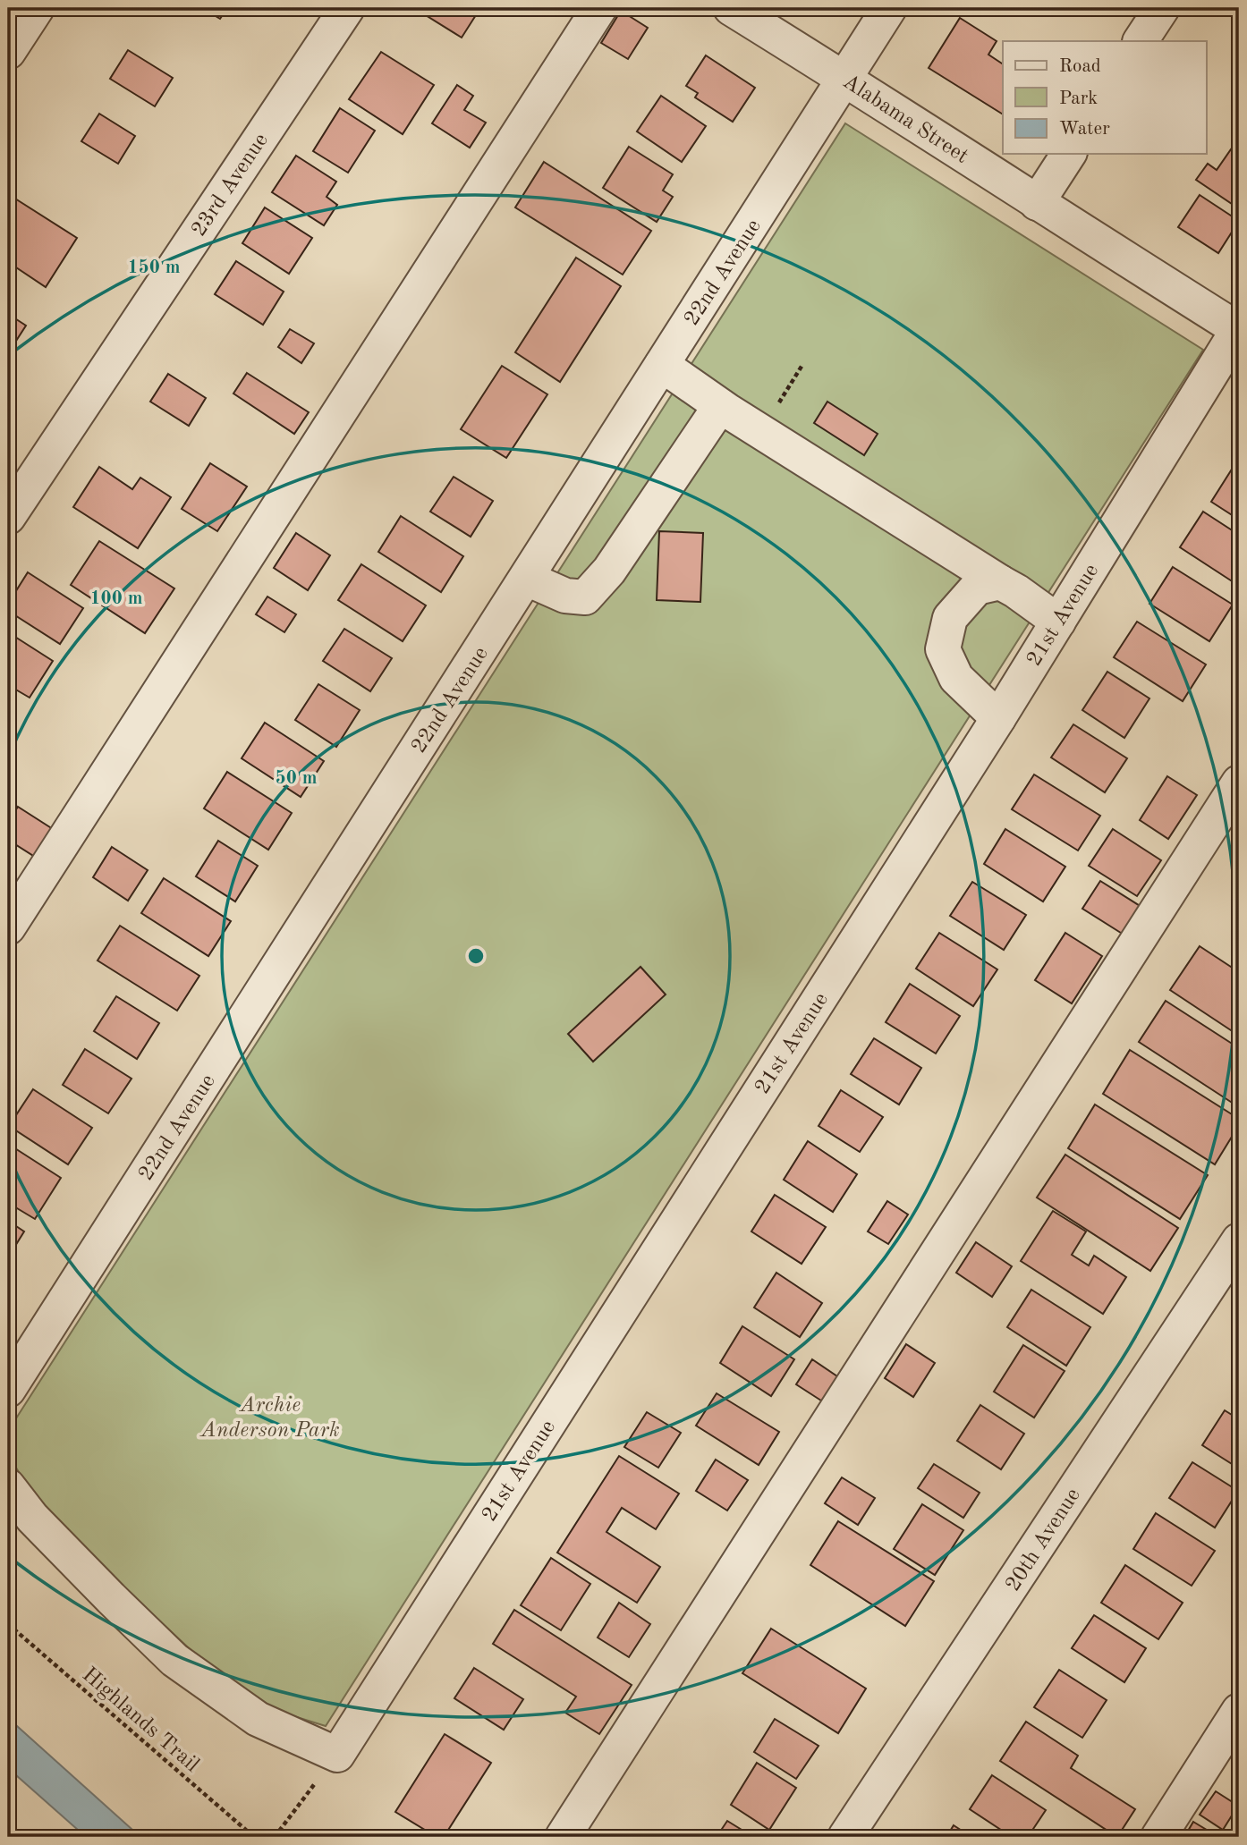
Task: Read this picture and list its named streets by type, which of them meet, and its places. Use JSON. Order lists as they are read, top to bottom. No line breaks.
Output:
{"streets":{"street":["Alabama Street","23rd Avenue","22nd Avenue","21st Avenue","20th Avenue"],"path":["Highlands Trail"]},"crossings":[["Alabama Street","22nd Avenue"],["Alabama Street","21st Avenue"]],"parks":["Archie Anderson Park"],"legend":["Road","Park","Water"],"rings":["150 m","100 m","50 m"]}
